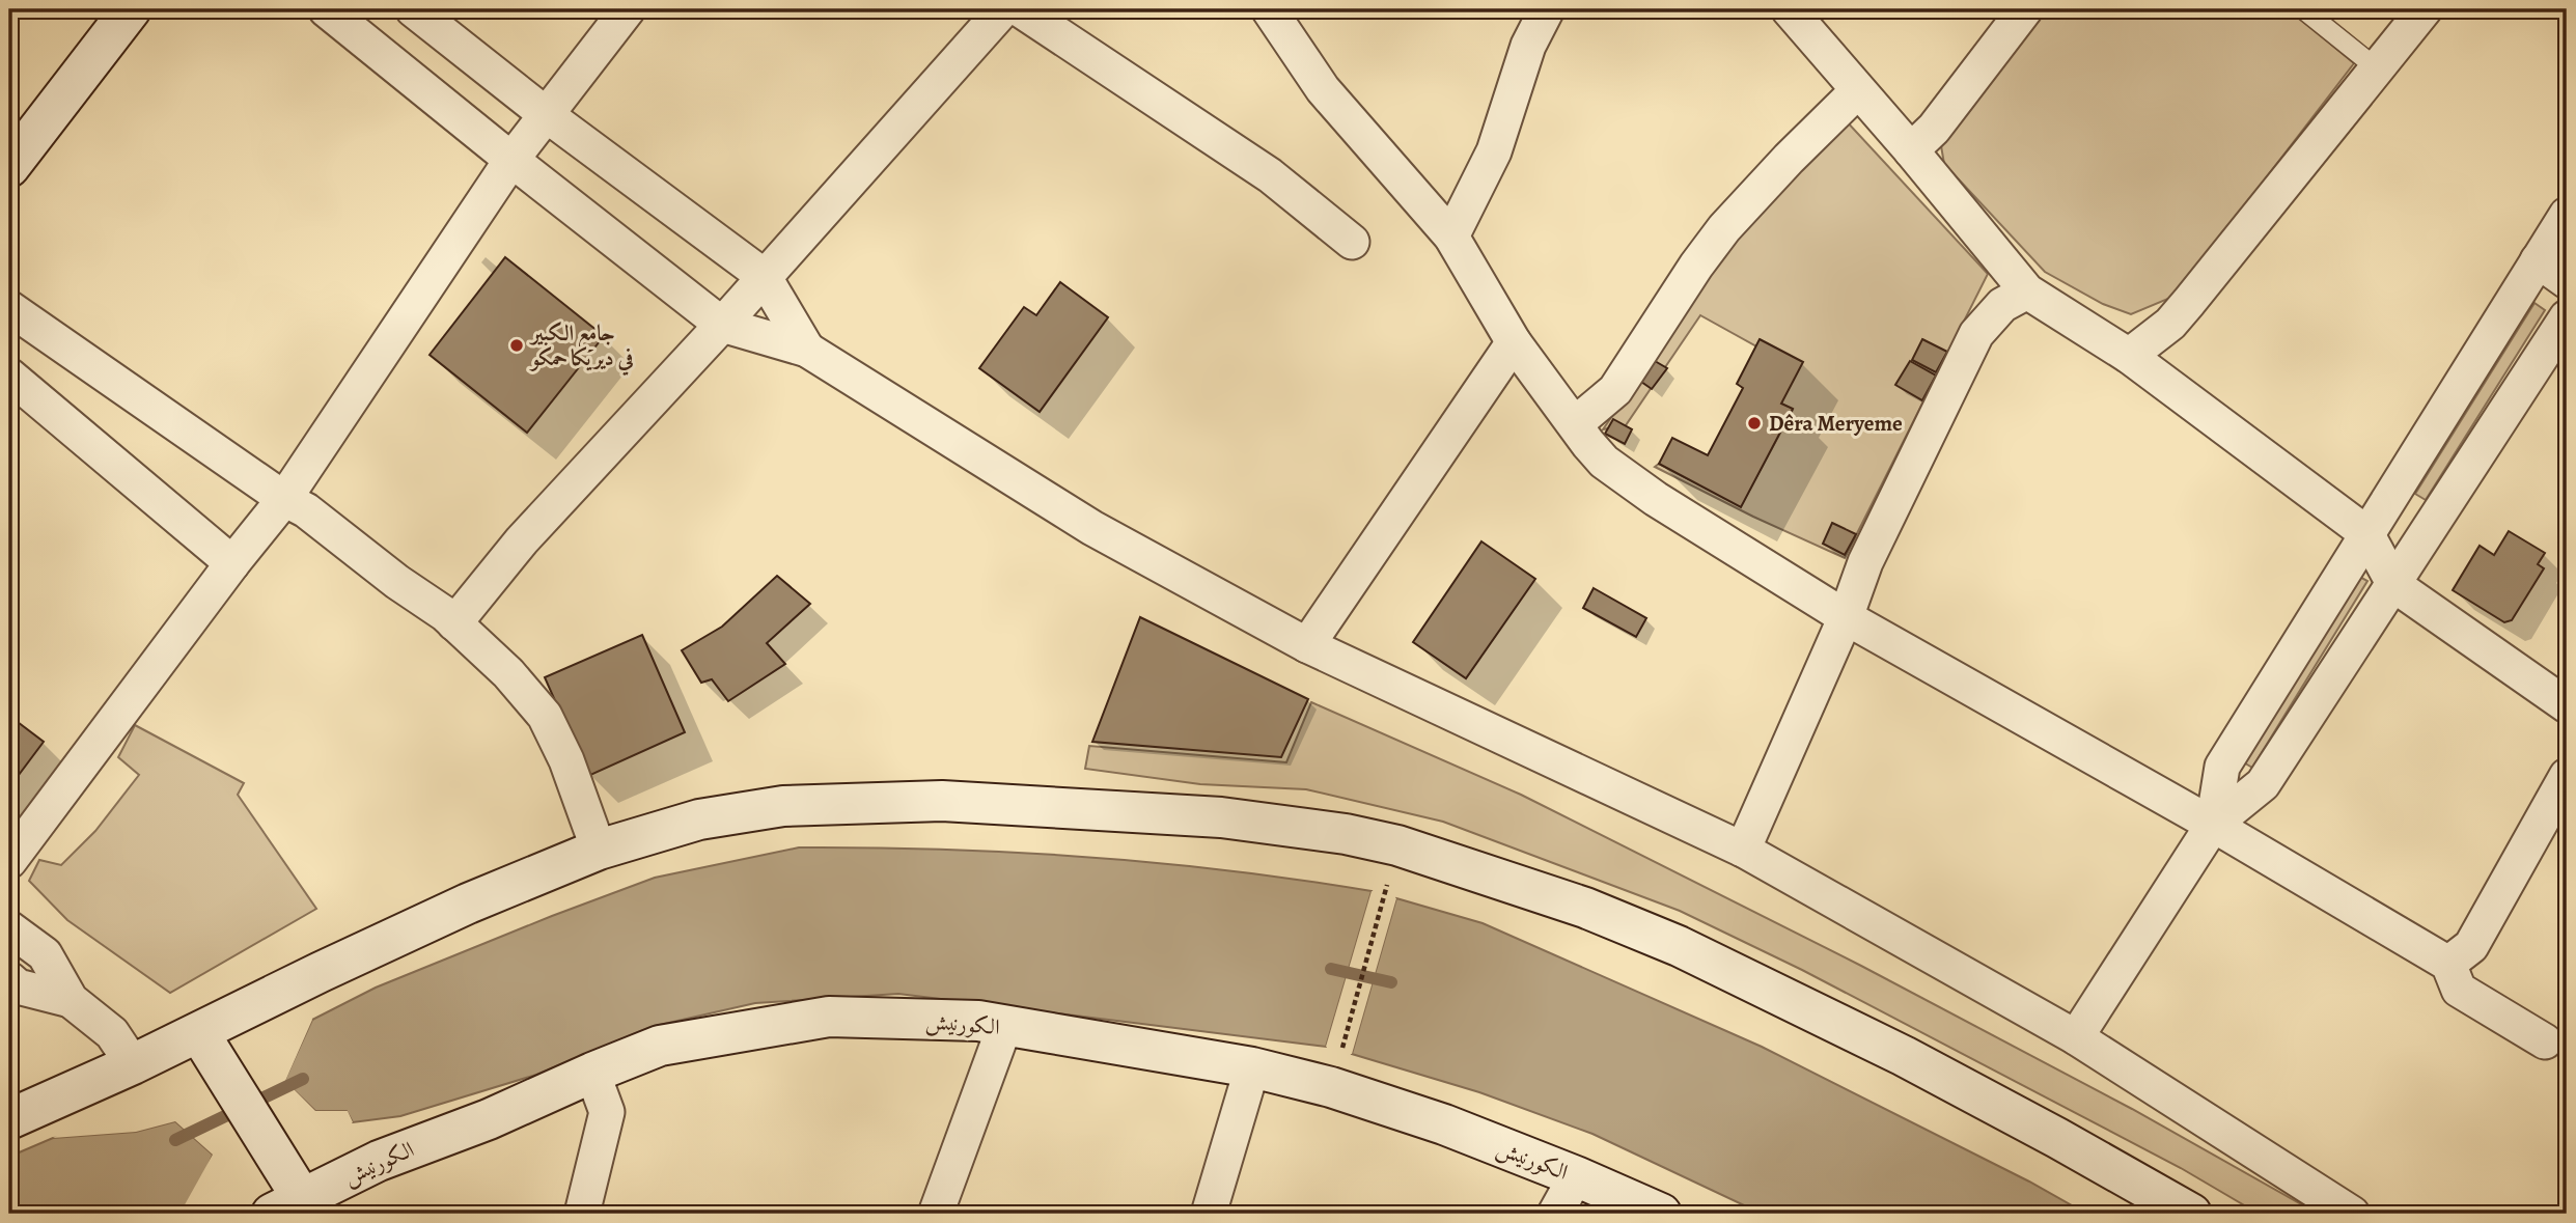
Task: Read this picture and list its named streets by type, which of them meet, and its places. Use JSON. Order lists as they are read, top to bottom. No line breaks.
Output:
{"streets":{"main road":["الكورنيش"]},"places":["جامع الكبير في ديريكا حمكو","Dêra Meryeme"]}
